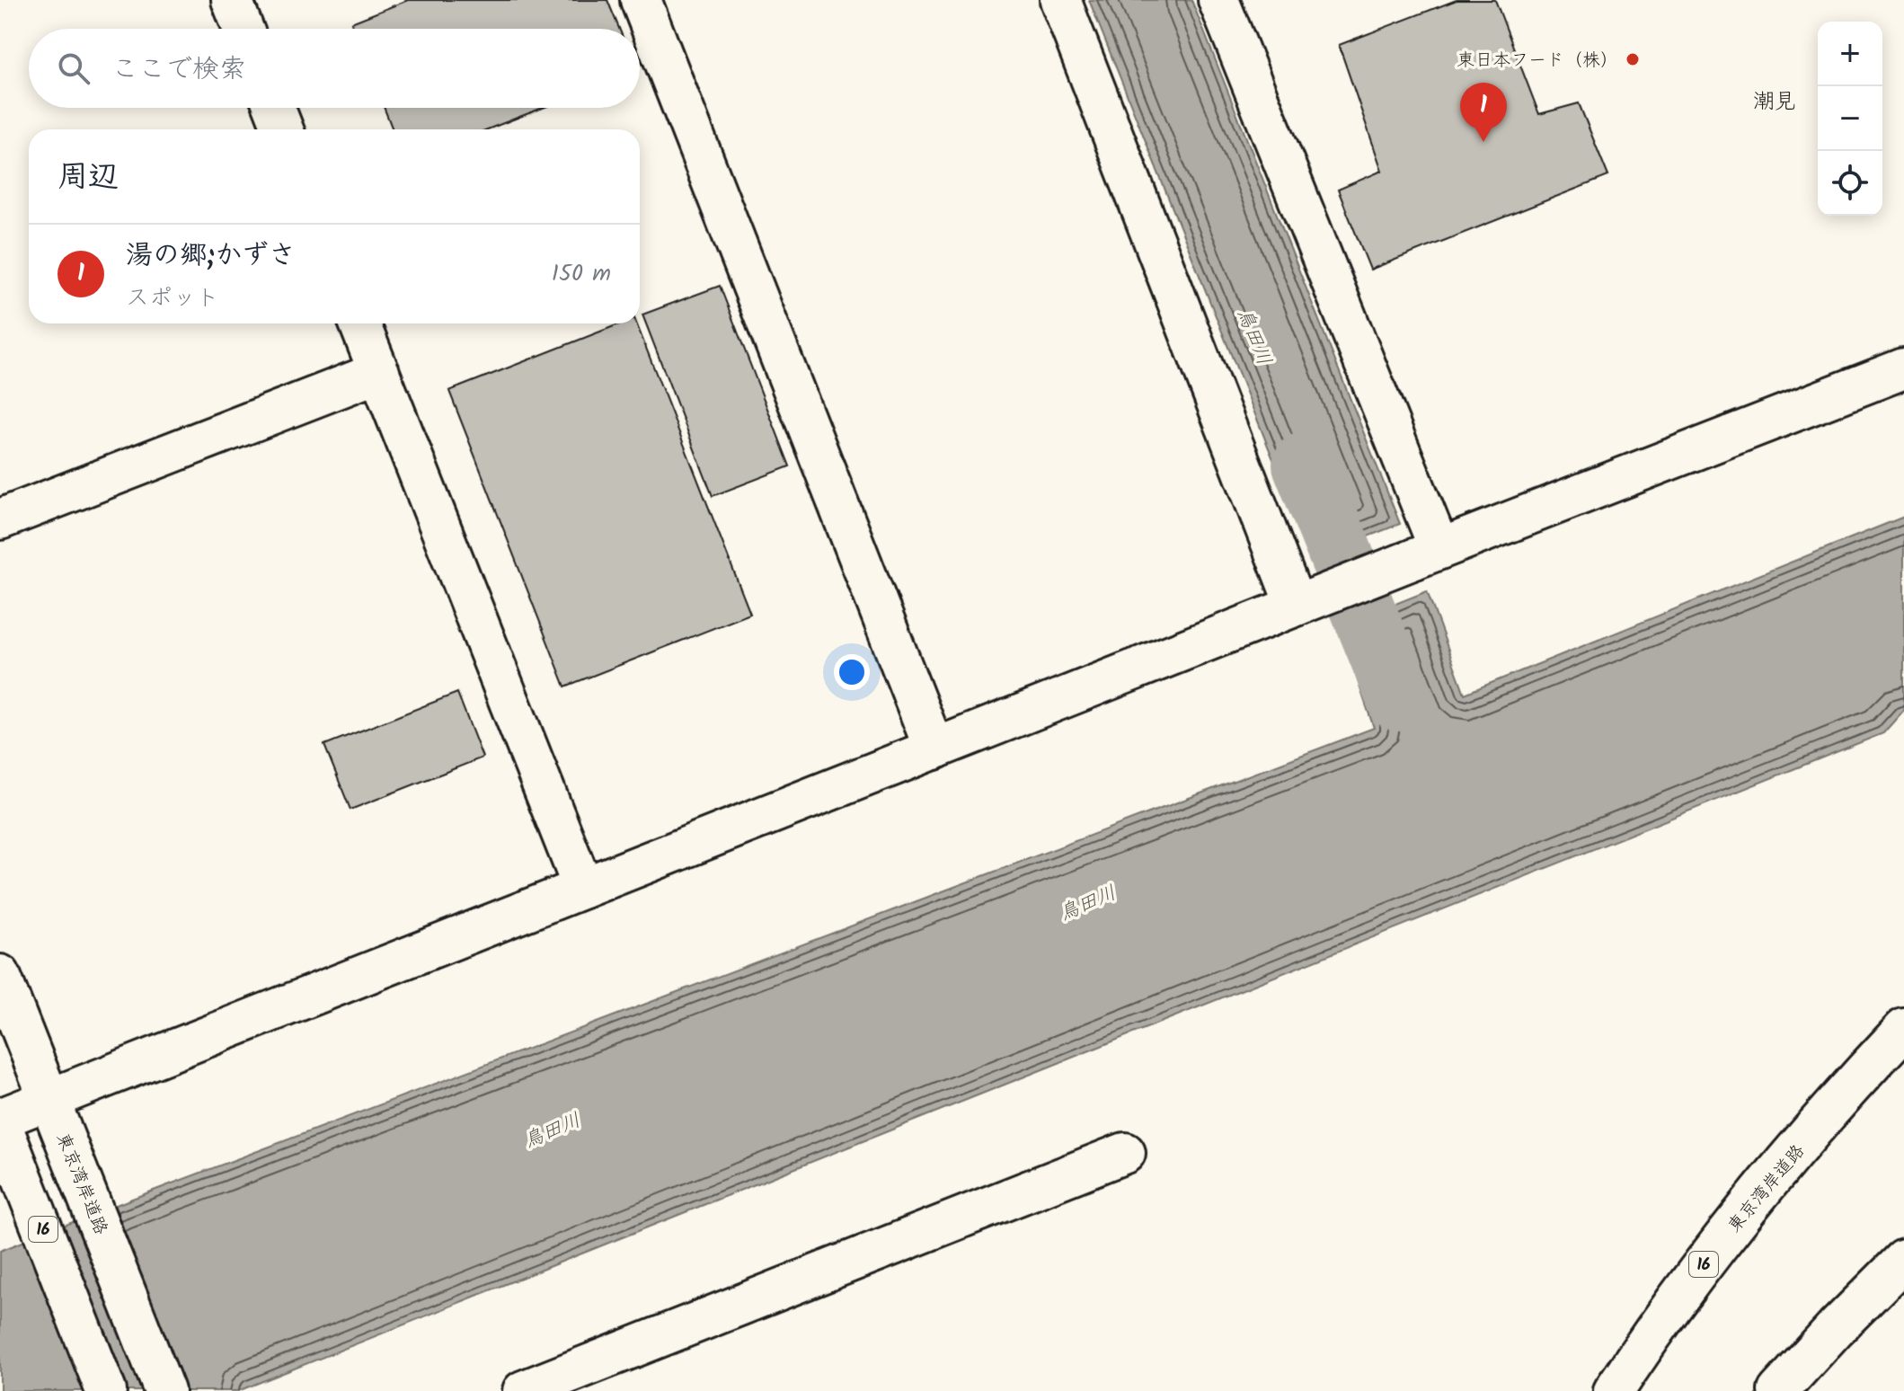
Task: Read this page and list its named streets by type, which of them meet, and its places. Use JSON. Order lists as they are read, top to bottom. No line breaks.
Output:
{"streets":{"main road":["東京湾岸道路","16"]},"districts":["潮見"],"water":["鳥田川"],"places":["東日本フード（株）"],"page":{"map_buttons":["+","−"],"search":"ここで検索","pins":"1","heading":"周辺","list":[{"mark":"1","name":"湯の郷;かずさ","note":"スポット","value":"150 m"}]}}
